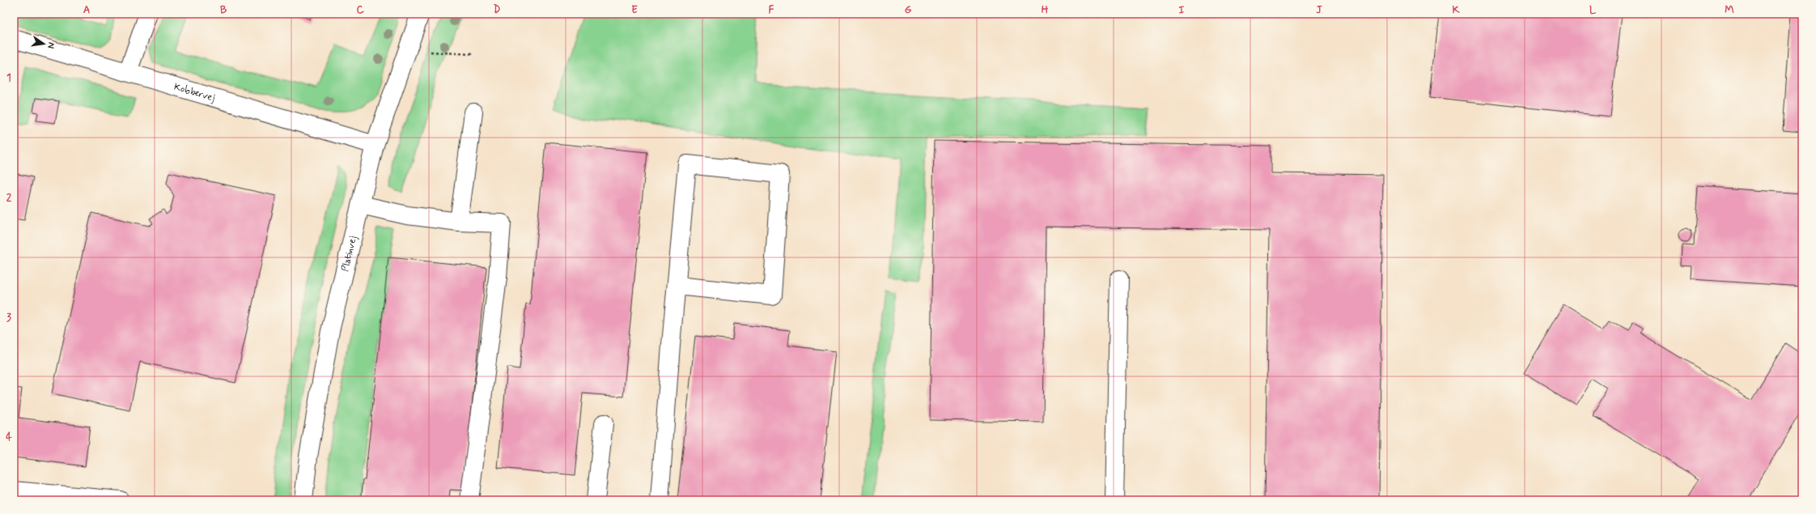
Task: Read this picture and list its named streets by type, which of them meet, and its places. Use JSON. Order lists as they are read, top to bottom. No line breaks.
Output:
{"streets":{"street":["Kobbervej","Platinvej"]},"crossings":[["Kobbervej","Platinvej"]],"north":"right","grid":{"columns":["A","B","C","D","E","F","G","H","I","J","K","L","M"],"rows":["1","2","3","4"]}}
